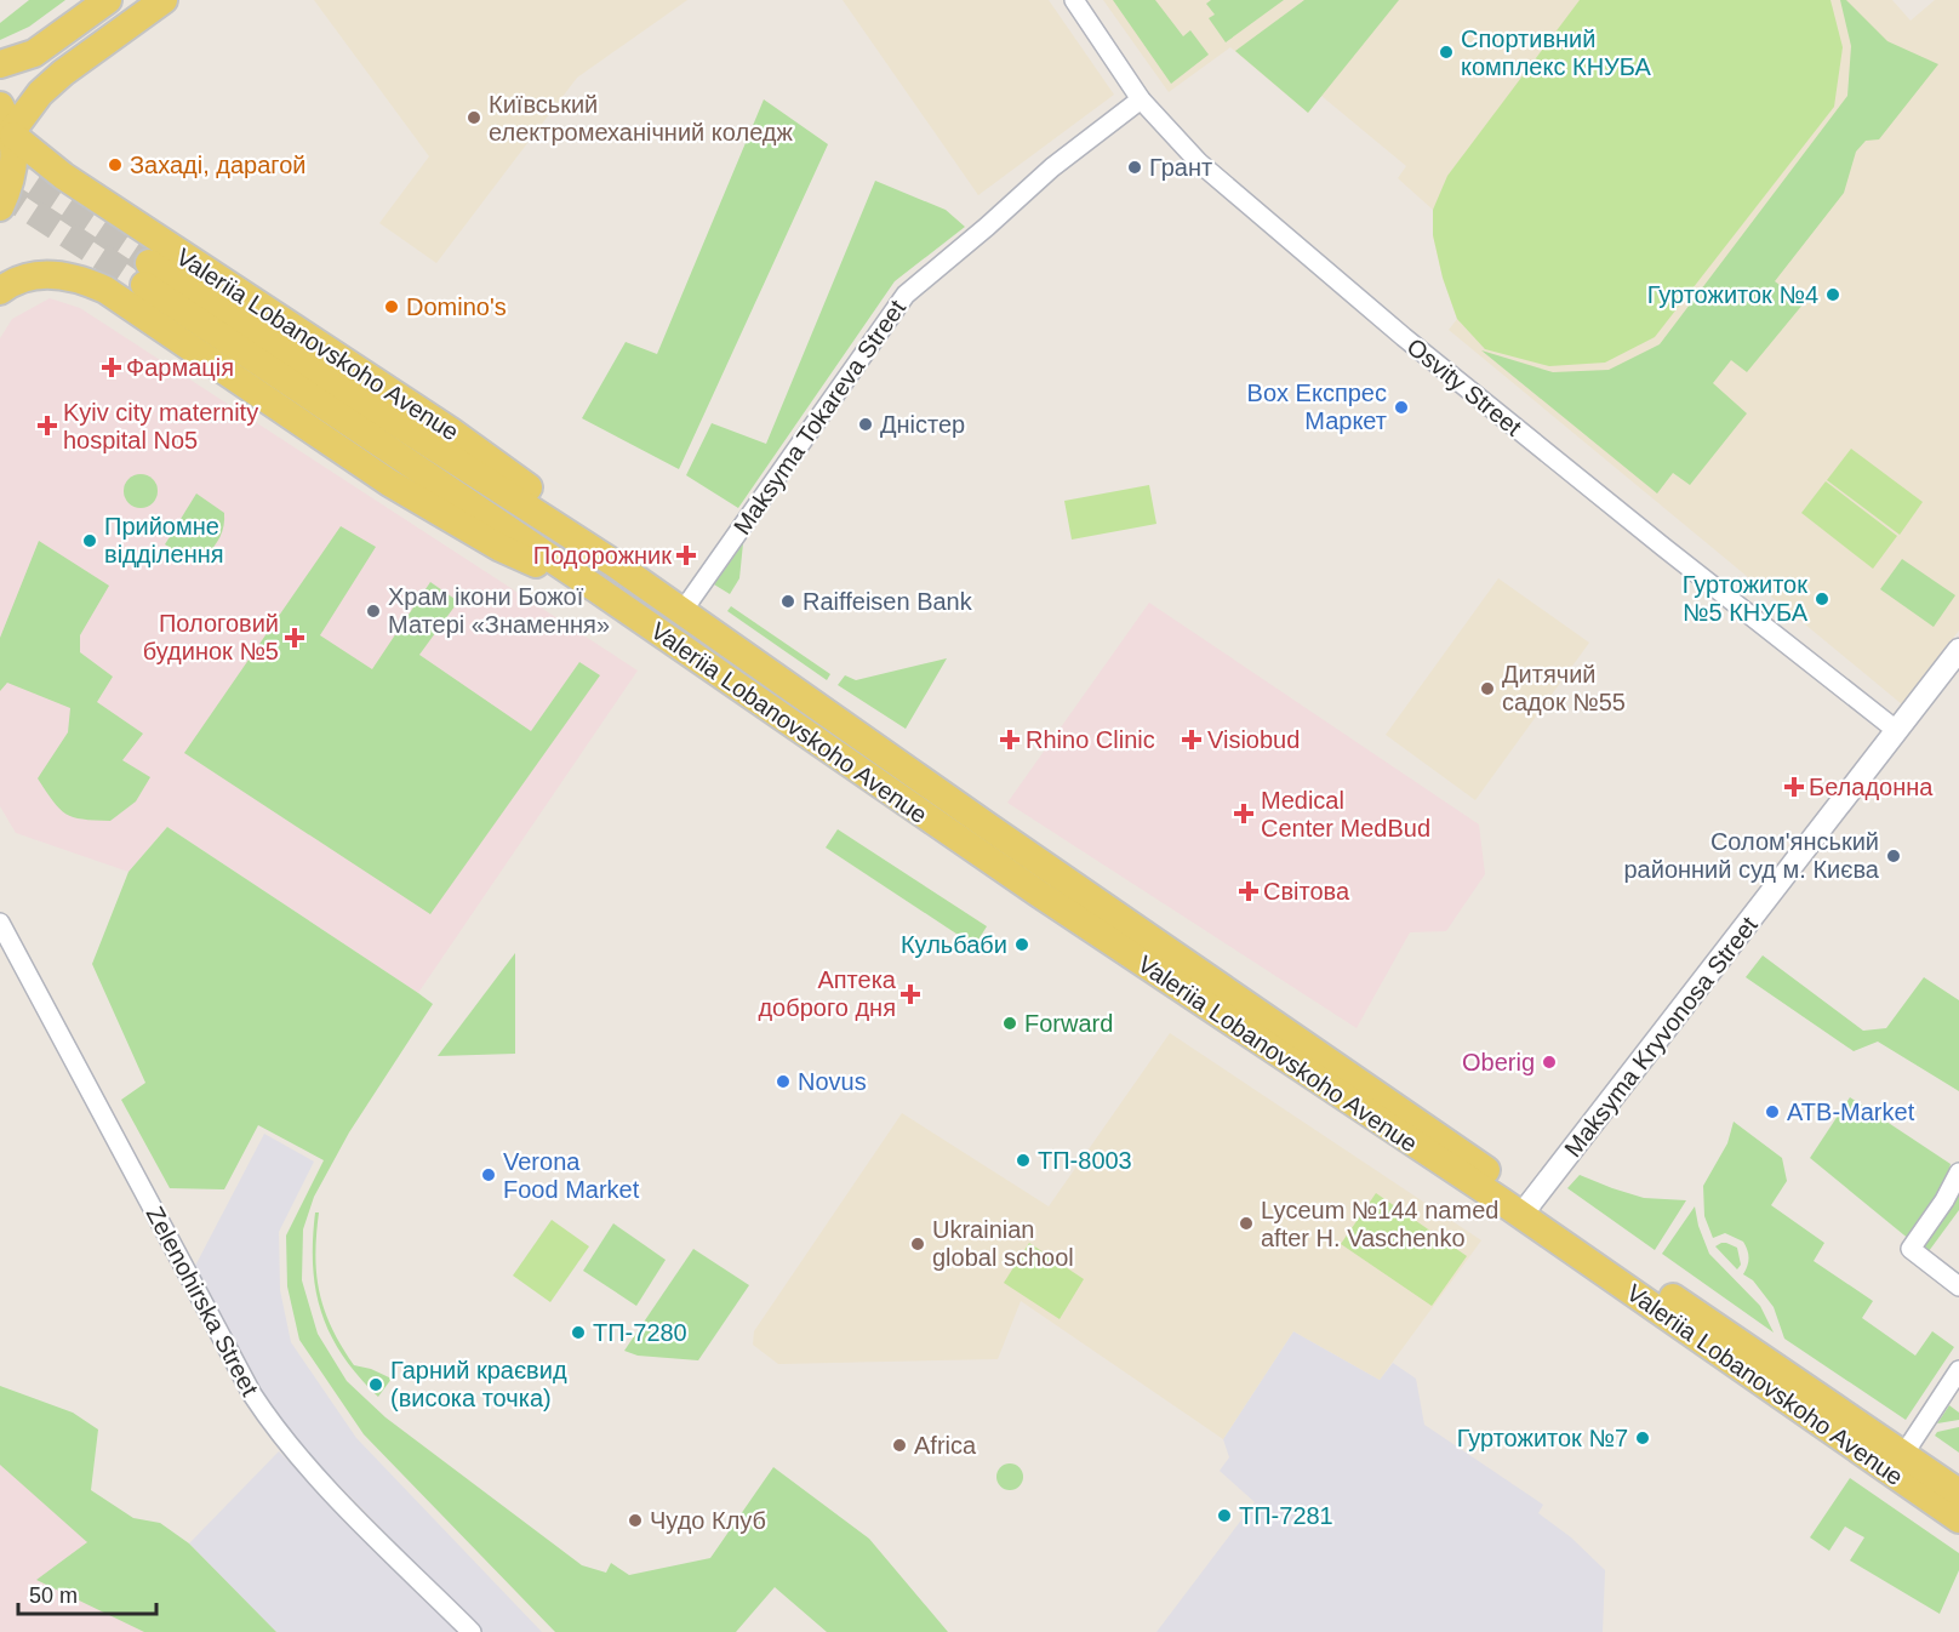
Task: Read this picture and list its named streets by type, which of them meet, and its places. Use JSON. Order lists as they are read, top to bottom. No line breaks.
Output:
{"streets":{"main road":["Valeriia Lobanovskoho Avenue"],"street":["Osvity Street","Maksyma Tokareva Street","Maksyma Kryvonosa Street","Zelenohirska Street"]},"crossings":[["Valeriia Lobanovskoho Avenue","Maksyma Tokareva Street"],["Valeriia Lobanovskoho Avenue","Maksyma Kryvonosa Street"],["Osvity Street","Maksyma Tokareva Street"],["Osvity Street","Maksyma Kryvonosa Street"]],"places":{"other":["Спортивний комплекс КНУБА","Київський електромеханічний коледж","Захаді, дарагой","Грант","Гуртожиток №4","Domino's","Box Експрес Маркет","Дністер","Прийомне відділення","Гуртожиток №5 КНУБА","Raiffeisen Bank","Храм ікони Божої Матері «Знамення»","Дитячий садок №55","Солом'янський районний суд м. Києва","Кульбаби","Forward","Oberig","Novus","ATB-Market","ТП-8003","Verona Food Market","Lyceum №144 named after H. Vaschenko","Ukrainian global school","ТП-7280","Гарний краєвид (висока точка)","Гуртожиток №7","Africa","ТП-7281","Чудо Клуб"],"health":["Фармація","Kyiv city maternity hospital No5","Подорожник","Пологовий будинок №5","Rhino Clinic","Visiobud","Беладонна","Medical Center MedBud","Світова","Аптека доброго дня"]},"scale_bar":"50 m"}
